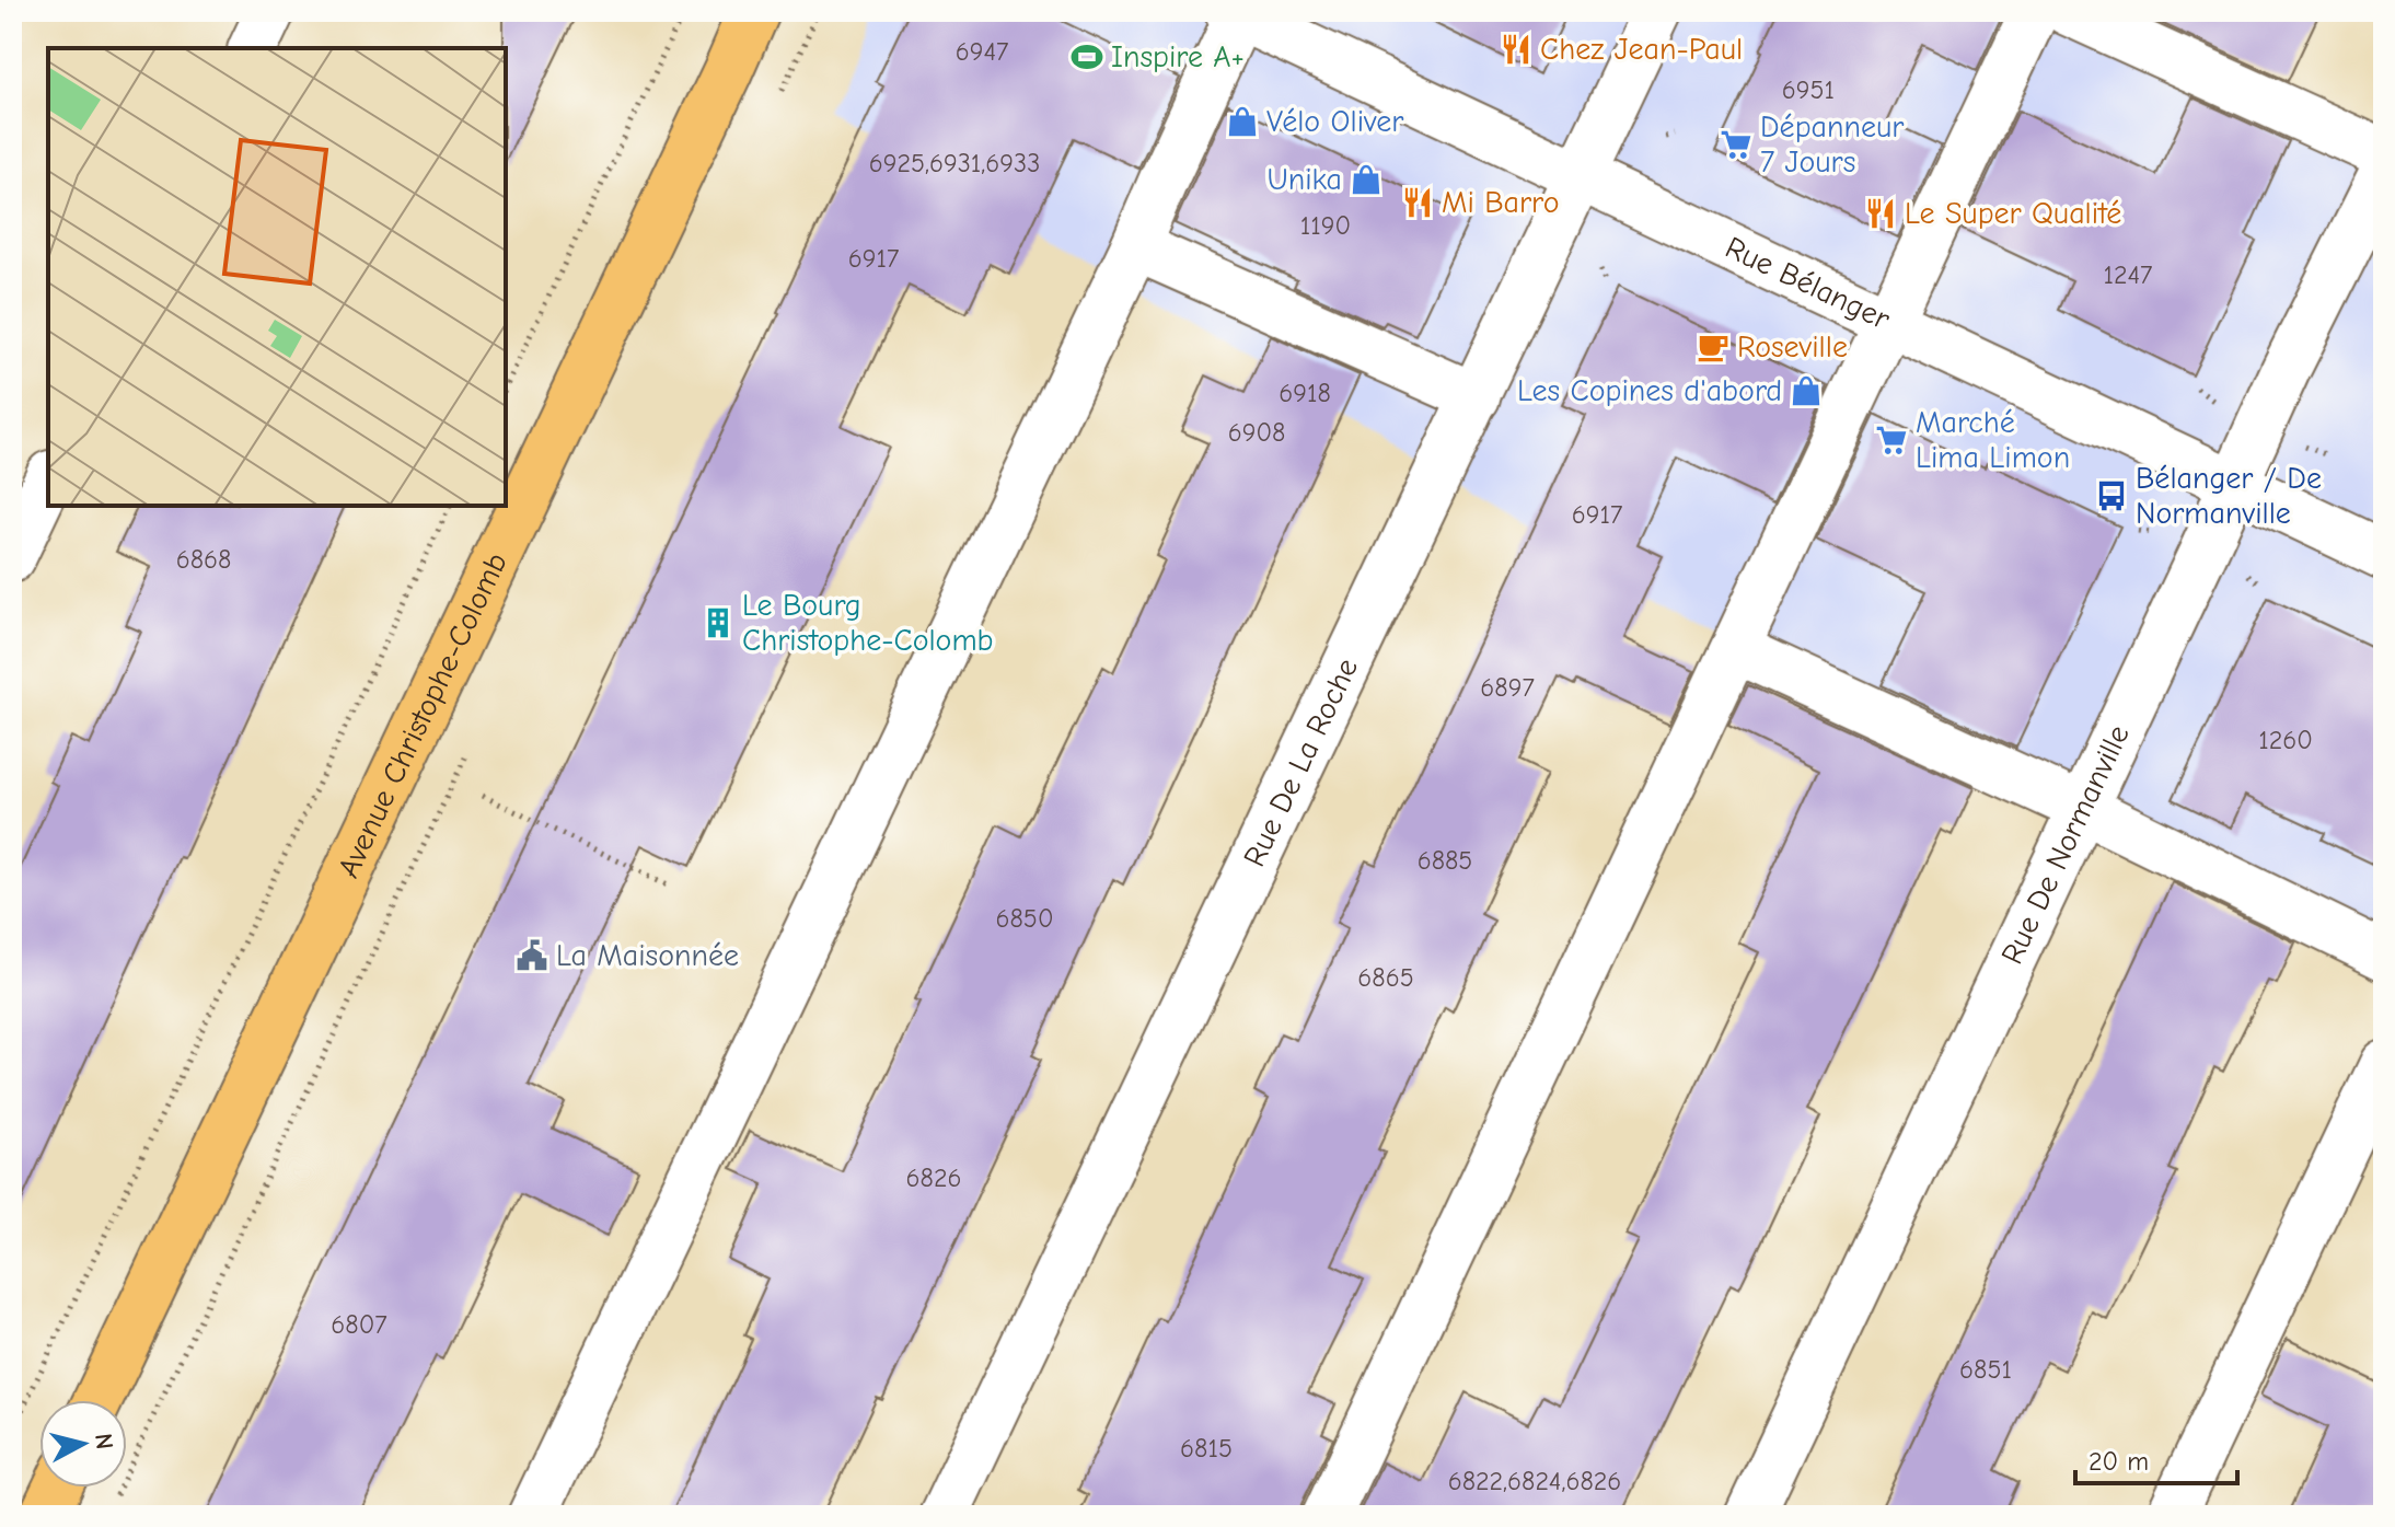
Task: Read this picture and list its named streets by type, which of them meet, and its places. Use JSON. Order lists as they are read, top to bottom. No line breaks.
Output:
{"streets":{"main road":["Avenue Christophe-Colomb"],"street":["Rue Bélanger","Rue De La Roche","Rue De Normanville"]},"crossings":[["Rue Bélanger","Rue De La Roche"],["Rue Bélanger","Rue De Normanville"]],"places":{"restaurant":["Chez Jean-Paul","Mi Barro","Le Super Qualité"],"sports":["Inspire A+"],"shop":["Vélo Oliver","Unika","Les Copines d'abord"],"supermarket":["Dépanneur 7 Jours","Marché Lima Limon"],"cafe":["Roseville"],"bus stop":["Bélanger / De Normanville"],"building":["Le Bourg Christophe-Colomb"],"public building":["La Maisonnée"]},"house_numbers":["6947","6951","6925,6931,6933","1190","6917","1247","6918","6908","6917","6868","6897","1260","6885","6850","6865","6826","6807","6851","6815","6822,6824,6826"],"scale_bar":"20 m","north":"right"}
